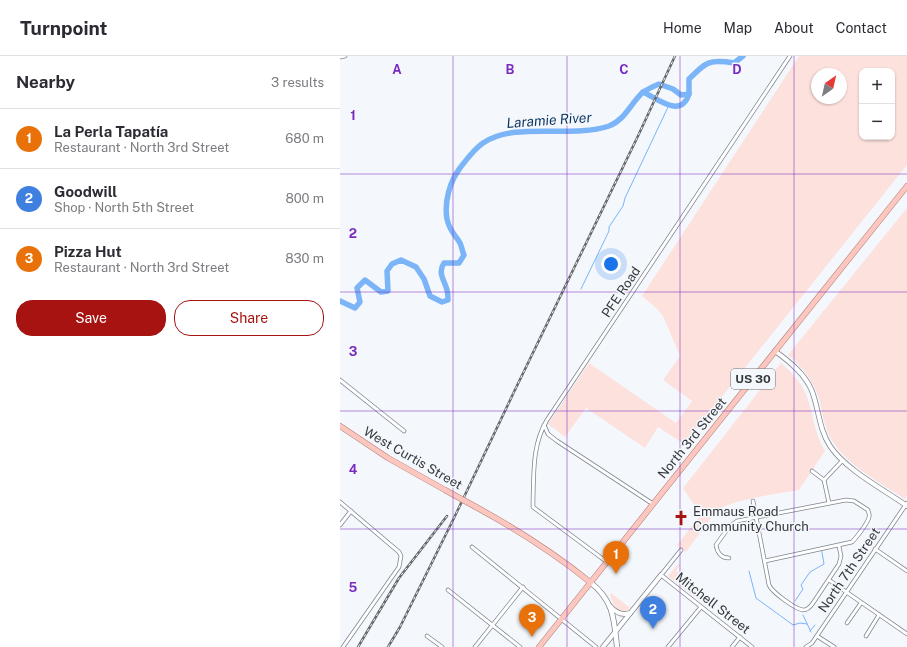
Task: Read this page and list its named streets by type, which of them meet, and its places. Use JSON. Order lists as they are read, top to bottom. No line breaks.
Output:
{"streets":{"main road":["US 30","North 3rd Street","West Curtis Street"],"street":["PFE Road","North 7th Street","Mitchell Street"]},"crossings":[["PFE Road","North 3rd Street"],["North 3rd Street","West Curtis Street"]],"water":["Laramie River"],"places":{"church":["Emmaus Road Community Church"]},"north":"top right","page":{"header":"Turnpoint","nav":["Home","Map","About","Contact"],"heading":["Nearby","3 results"],"map_buttons":["+","−"],"list":[{"mark":"1","name":"La Perla Tapatía","note":"Restaurant · North 3rd Street","value":"680 m"},{"mark":"2","name":"Goodwill","note":"Shop · North 5th Street","value":"800 m"},{"mark":"3","name":"Pizza Hut","note":"Restaurant · North 3rd Street","value":"830 m"}],"buttons":["Save","Share"],"pins":["1","2","3"]},"grid":{"columns":["A","B","C","D"],"rows":["1","2","3","4","5"]}}
